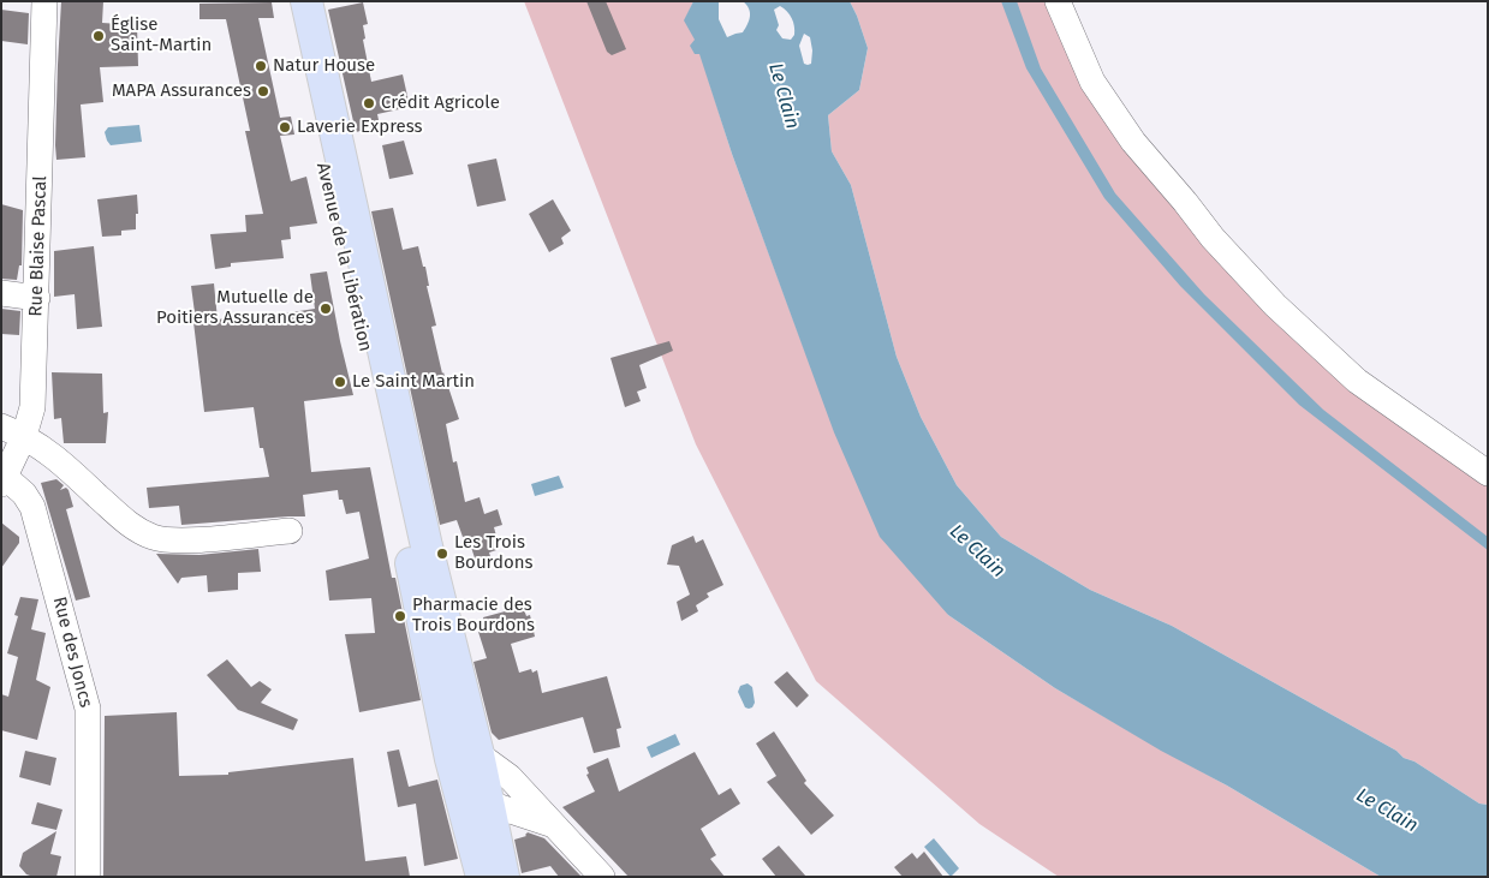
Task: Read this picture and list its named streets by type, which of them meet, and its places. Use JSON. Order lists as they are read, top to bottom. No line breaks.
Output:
{"streets":{"main road":["Avenue de la Libération"],"street":["Rue Blaise Pascal","Rue des Joncs"]},"crossings":[["Rue Blaise Pascal","Rue des Joncs"]],"water":["Le Clain"],"places":["Église Saint-Martin","Natur House","MAPA Assurances","Crédit Agricole","Laverie Express","Mutuelle de Poitiers Assurances","Le Saint Martin","Les Trois Bourdons","Pharmacie des Trois Bourdons"]}
